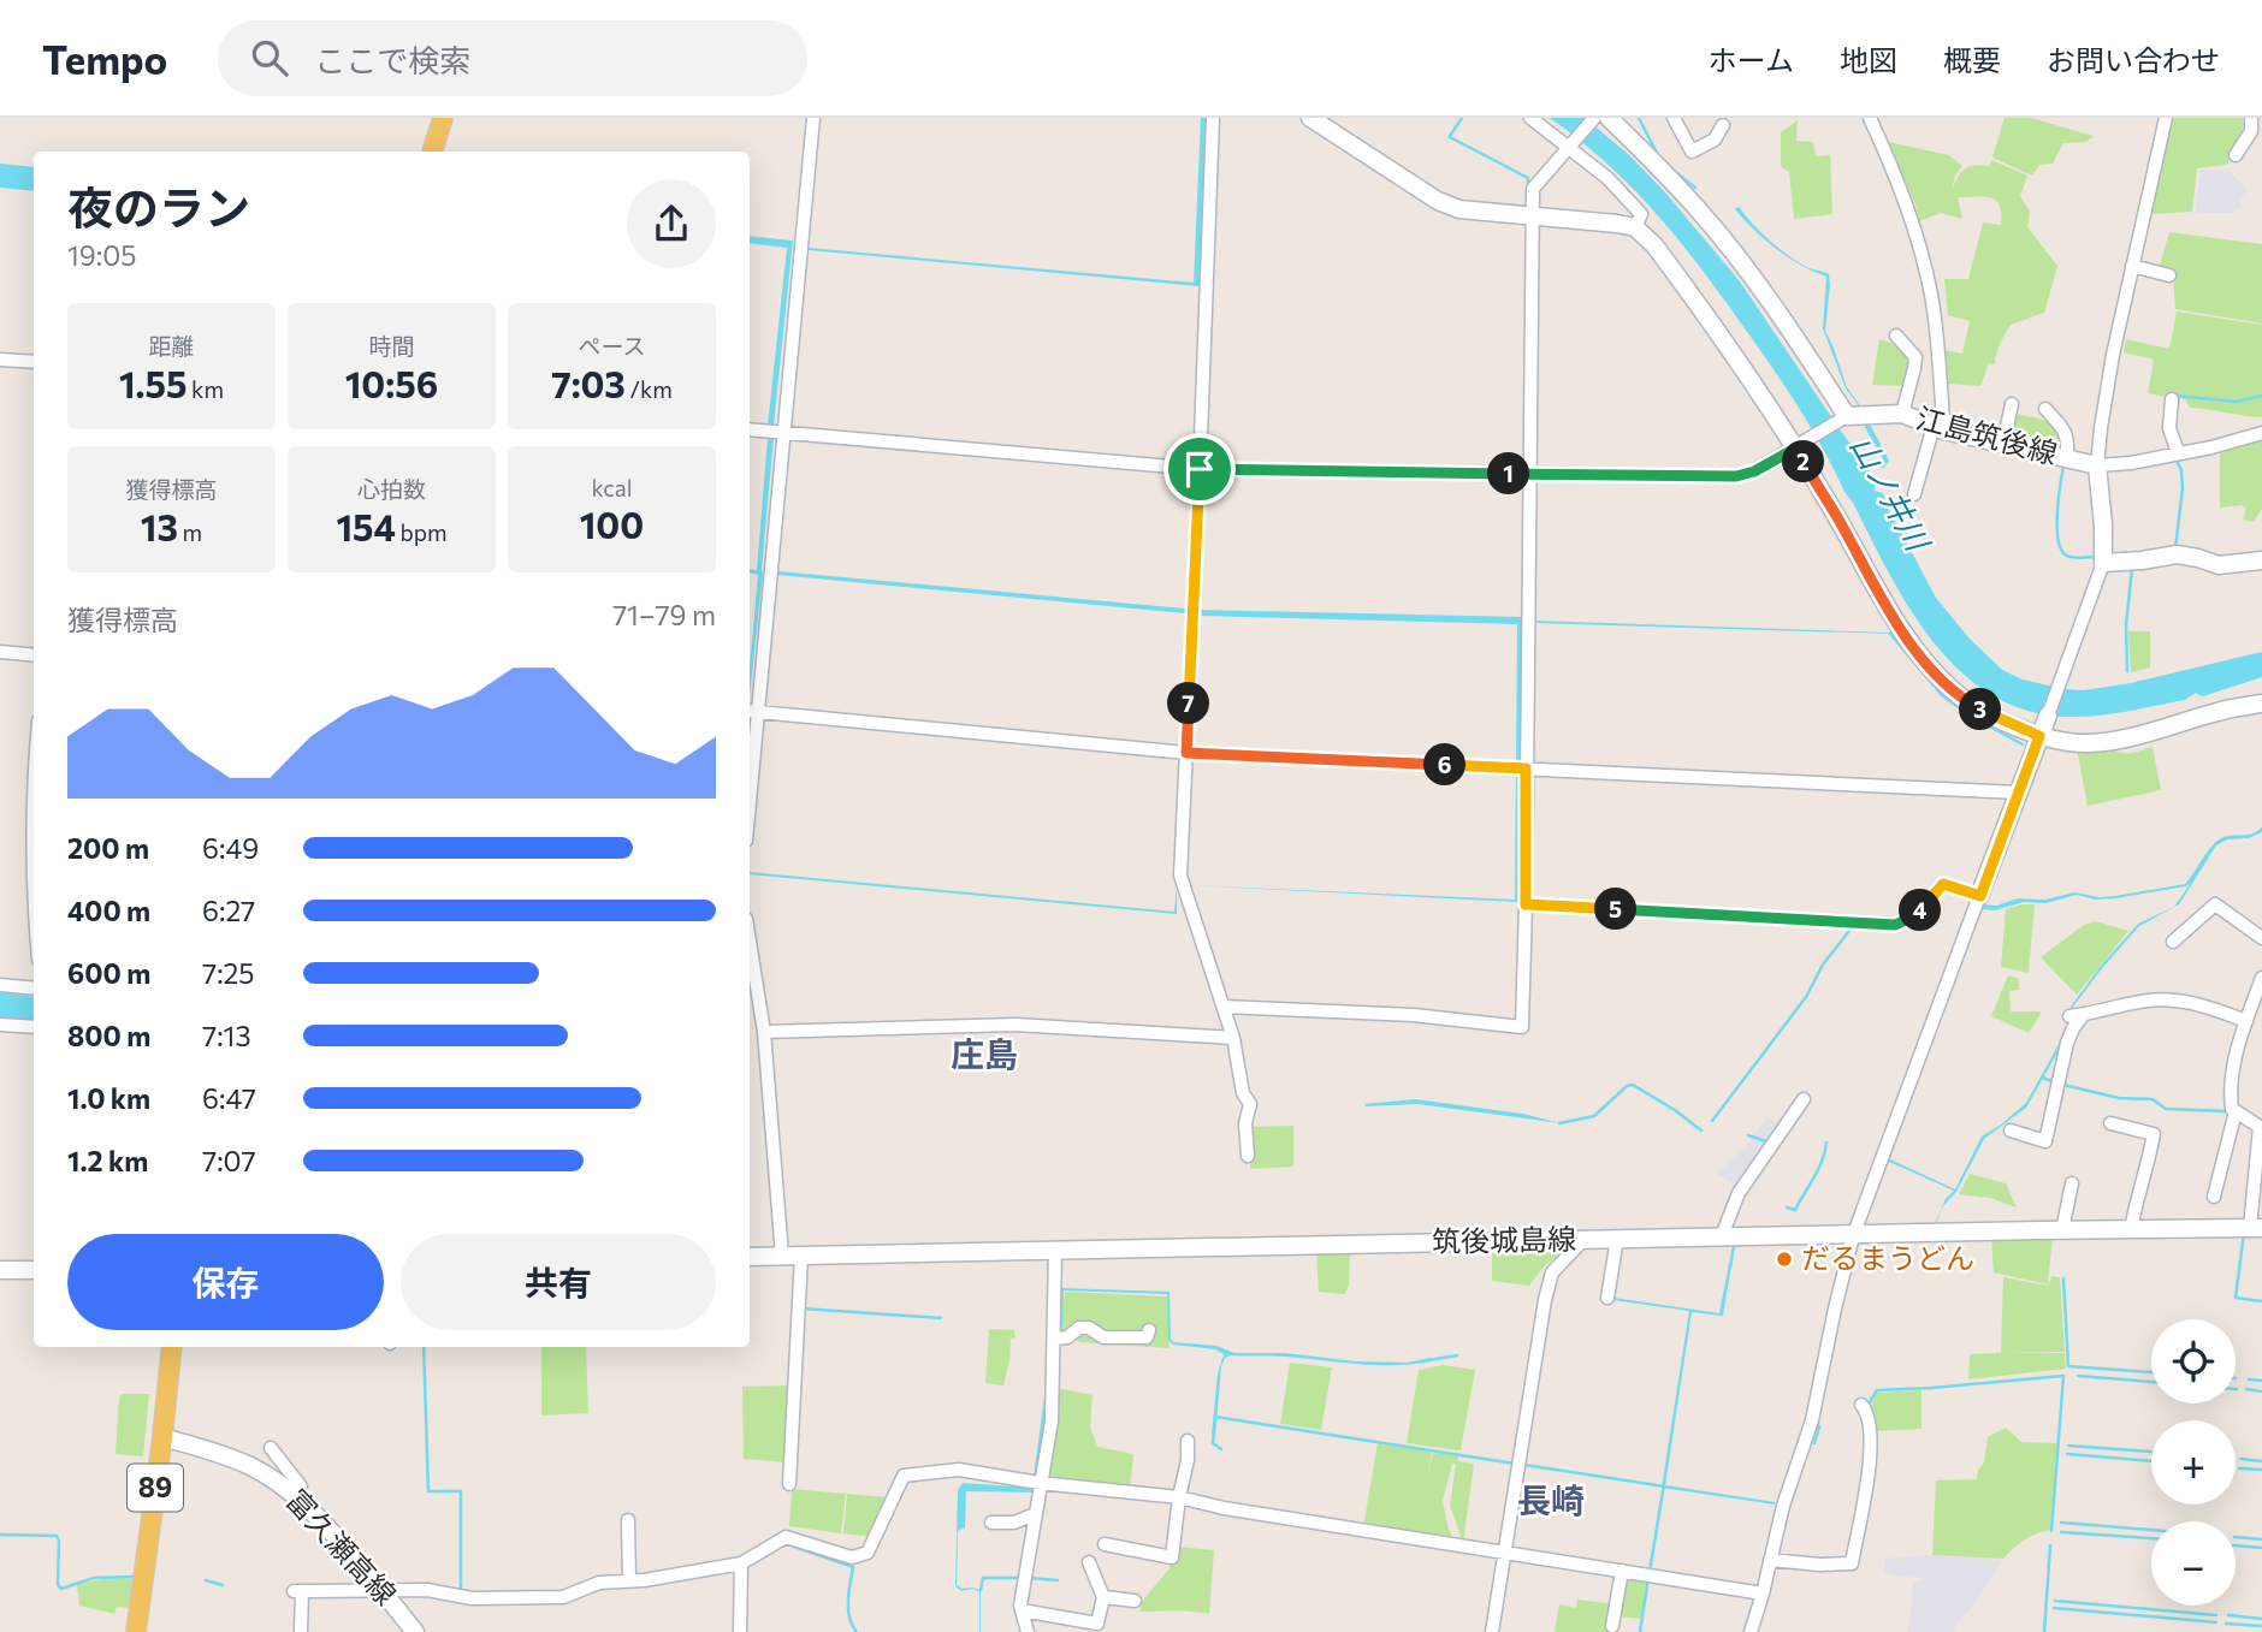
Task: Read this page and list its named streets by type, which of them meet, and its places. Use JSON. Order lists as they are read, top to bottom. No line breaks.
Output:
{"streets":{"main road":["江島筑後線","筑後城島線","89","富久瀬高線"]},"crossings":[["89","富久瀬高線"]],"districts":["庄島","長崎"],"water":["山ノ井川"],"places":["だるまうどん"],"page":{"header":"Tempo","search":"ここで検索","nav":["ホーム","地図","概要","お問い合わせ"],"heading":["夜のラン","19:05"],"stats":[["距離","1.55 km"],["時間","10:56"],["ペース","7:03 /km"],["獲得標高","13 m"],["心拍数","154 bpm"],["kcal","100"]],"pins":["2","1","7","3","6","5","4"],"chart":["獲得標高","71–79 m"],"list":[{"name":"200 m","note":"6:49"},{"name":"400 m","note":"6:27"},{"name":"600 m","note":"7:25"},{"name":"800 m","note":"7:13"},{"name":"1.0 km","note":"6:47"},{"name":"1.2 km","note":"7:07"}],"buttons":["保存","共有"],"map_buttons":["+","−"]}}
